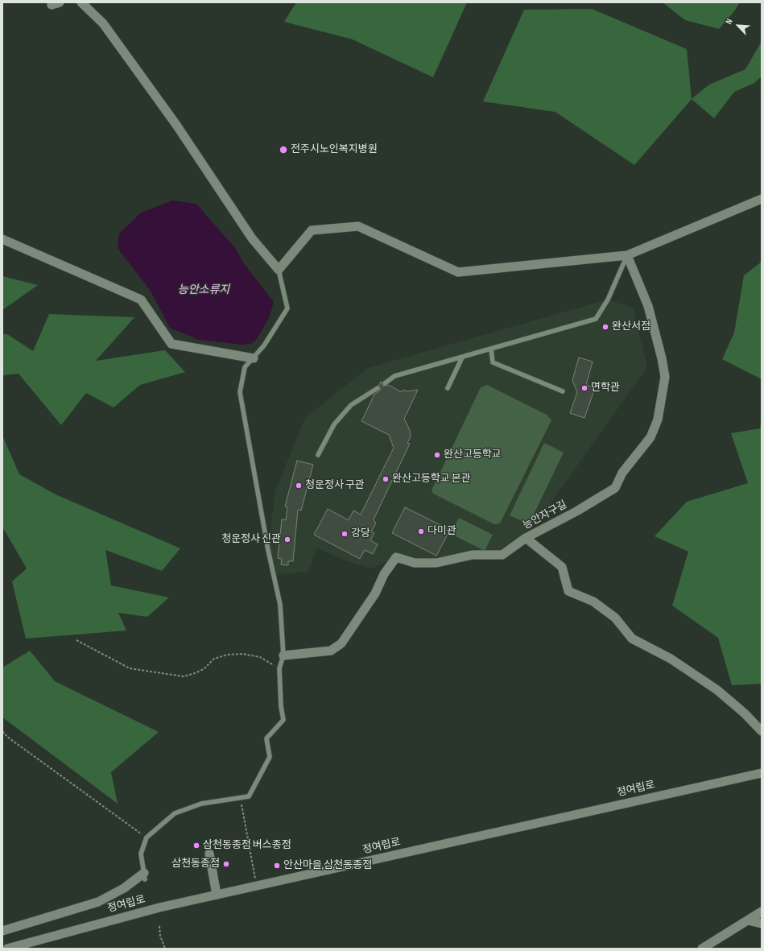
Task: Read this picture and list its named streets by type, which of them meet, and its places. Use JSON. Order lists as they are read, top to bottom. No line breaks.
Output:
{"streets":{"street":["능안자구길","정여립로"]},"water":["능안소류지"],"places":["전주시노인복지병원","완산서점","면학관","완산고등학교","완산고등학교 본관","청운정사 구관","다미관","강당","청운정사 신관","삼천동종점 버스종점","삼천동종점","안산마을,삼천동종점"],"north":"top left"}
